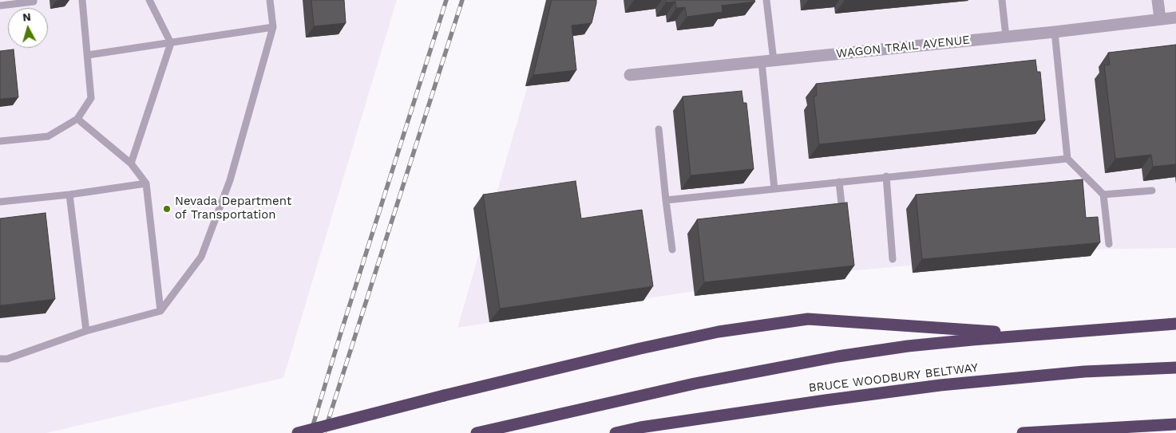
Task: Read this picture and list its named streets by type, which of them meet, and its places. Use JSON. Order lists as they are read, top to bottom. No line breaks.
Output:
{"streets":{"highway":["BRUCE WOODBURY BELTWAY"],"street":["WAGON TRAIL AVENUE"]},"places":["Nevada Department of Transportation"],"north":"top"}
